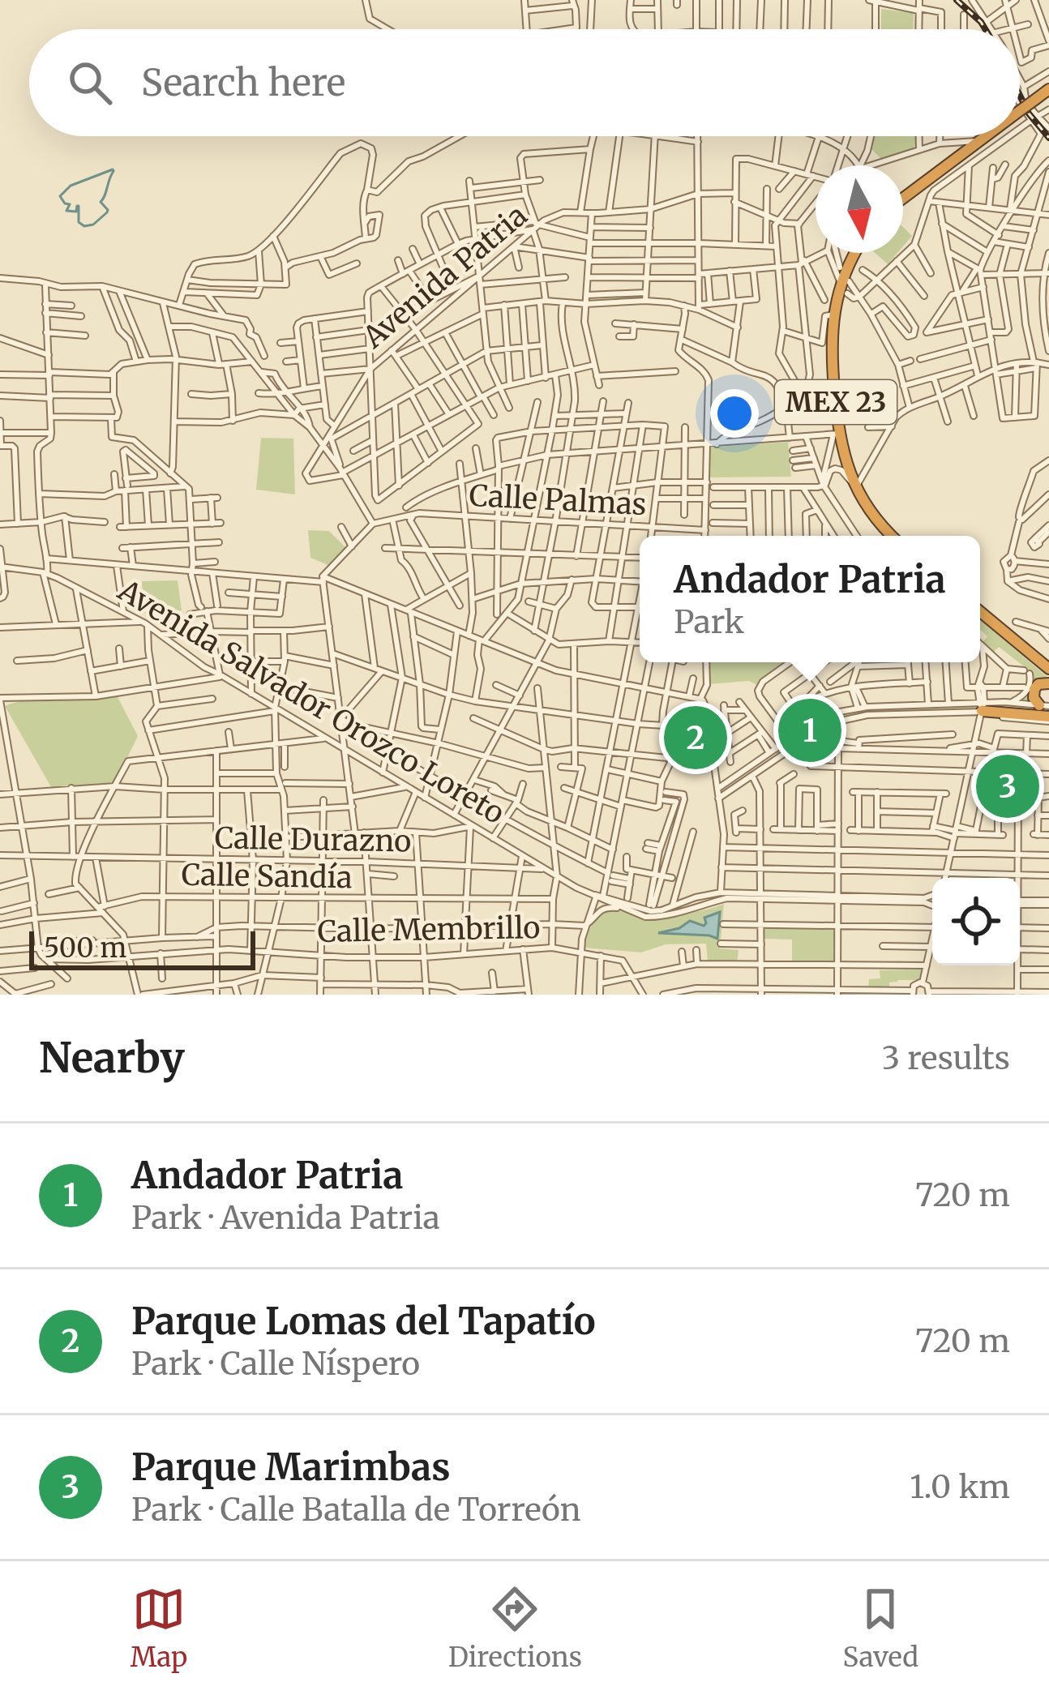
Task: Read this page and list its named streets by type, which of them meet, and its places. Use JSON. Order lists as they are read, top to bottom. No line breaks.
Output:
{"streets":{"highway":["MEX 23"],"street":["Avenida Patria","Calle Palmas","Avenida Salvador Orozco Loreto","Calle Durazno","Calle Sandía","Calle Membrillo"]},"crossings":[["Avenida Salvador Orozco Loreto","Calle Durazno"]],"scale_bar":"500 m","north":"bottom","page":{"search":"Search here","popup":["Andador Patria","Park"],"pins":["1","2","3"],"scale":"500 m","heading":["Nearby","3 results"],"list":[{"mark":"1","name":"Andador Patria","note":"Park · Avenida Patria","value":"720 m"},{"mark":"2","name":"Parque Lomas del Tapatío","note":"Park · Calle Níspero","value":"720 m"},{"mark":"3","name":"Parque Marimbas","note":"Park · Calle Batalla de Torreón","value":"1.0 km"}],"nav":["Map","Directions","Saved"]}}
